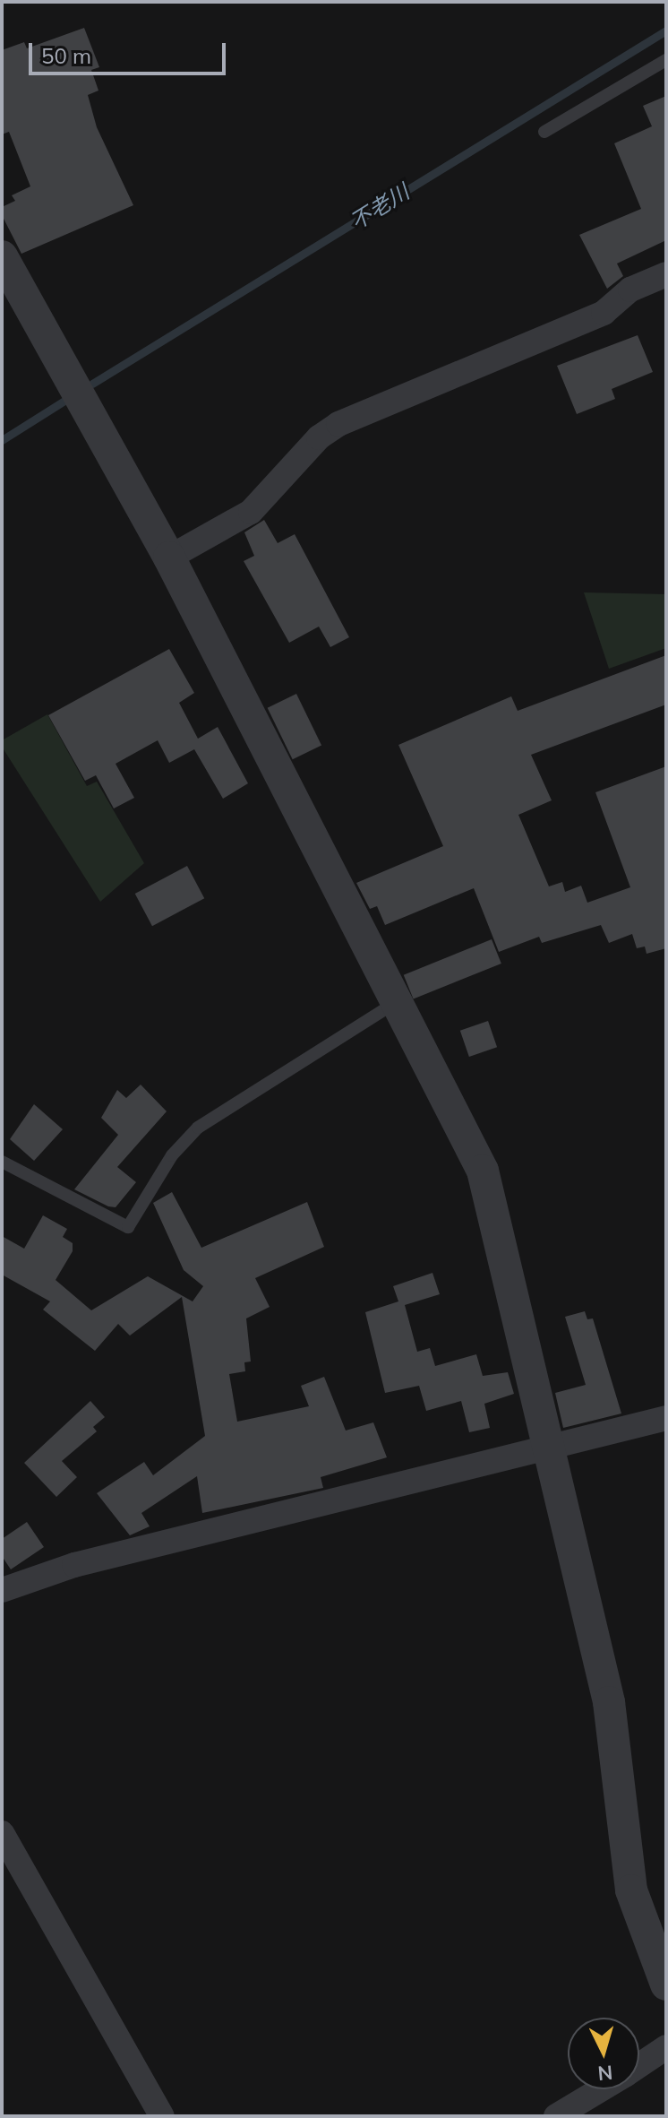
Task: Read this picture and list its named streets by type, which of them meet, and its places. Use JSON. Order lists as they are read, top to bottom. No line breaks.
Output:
{"water":["不老川"],"scale_bar":"50 m","north":"bottom"}
